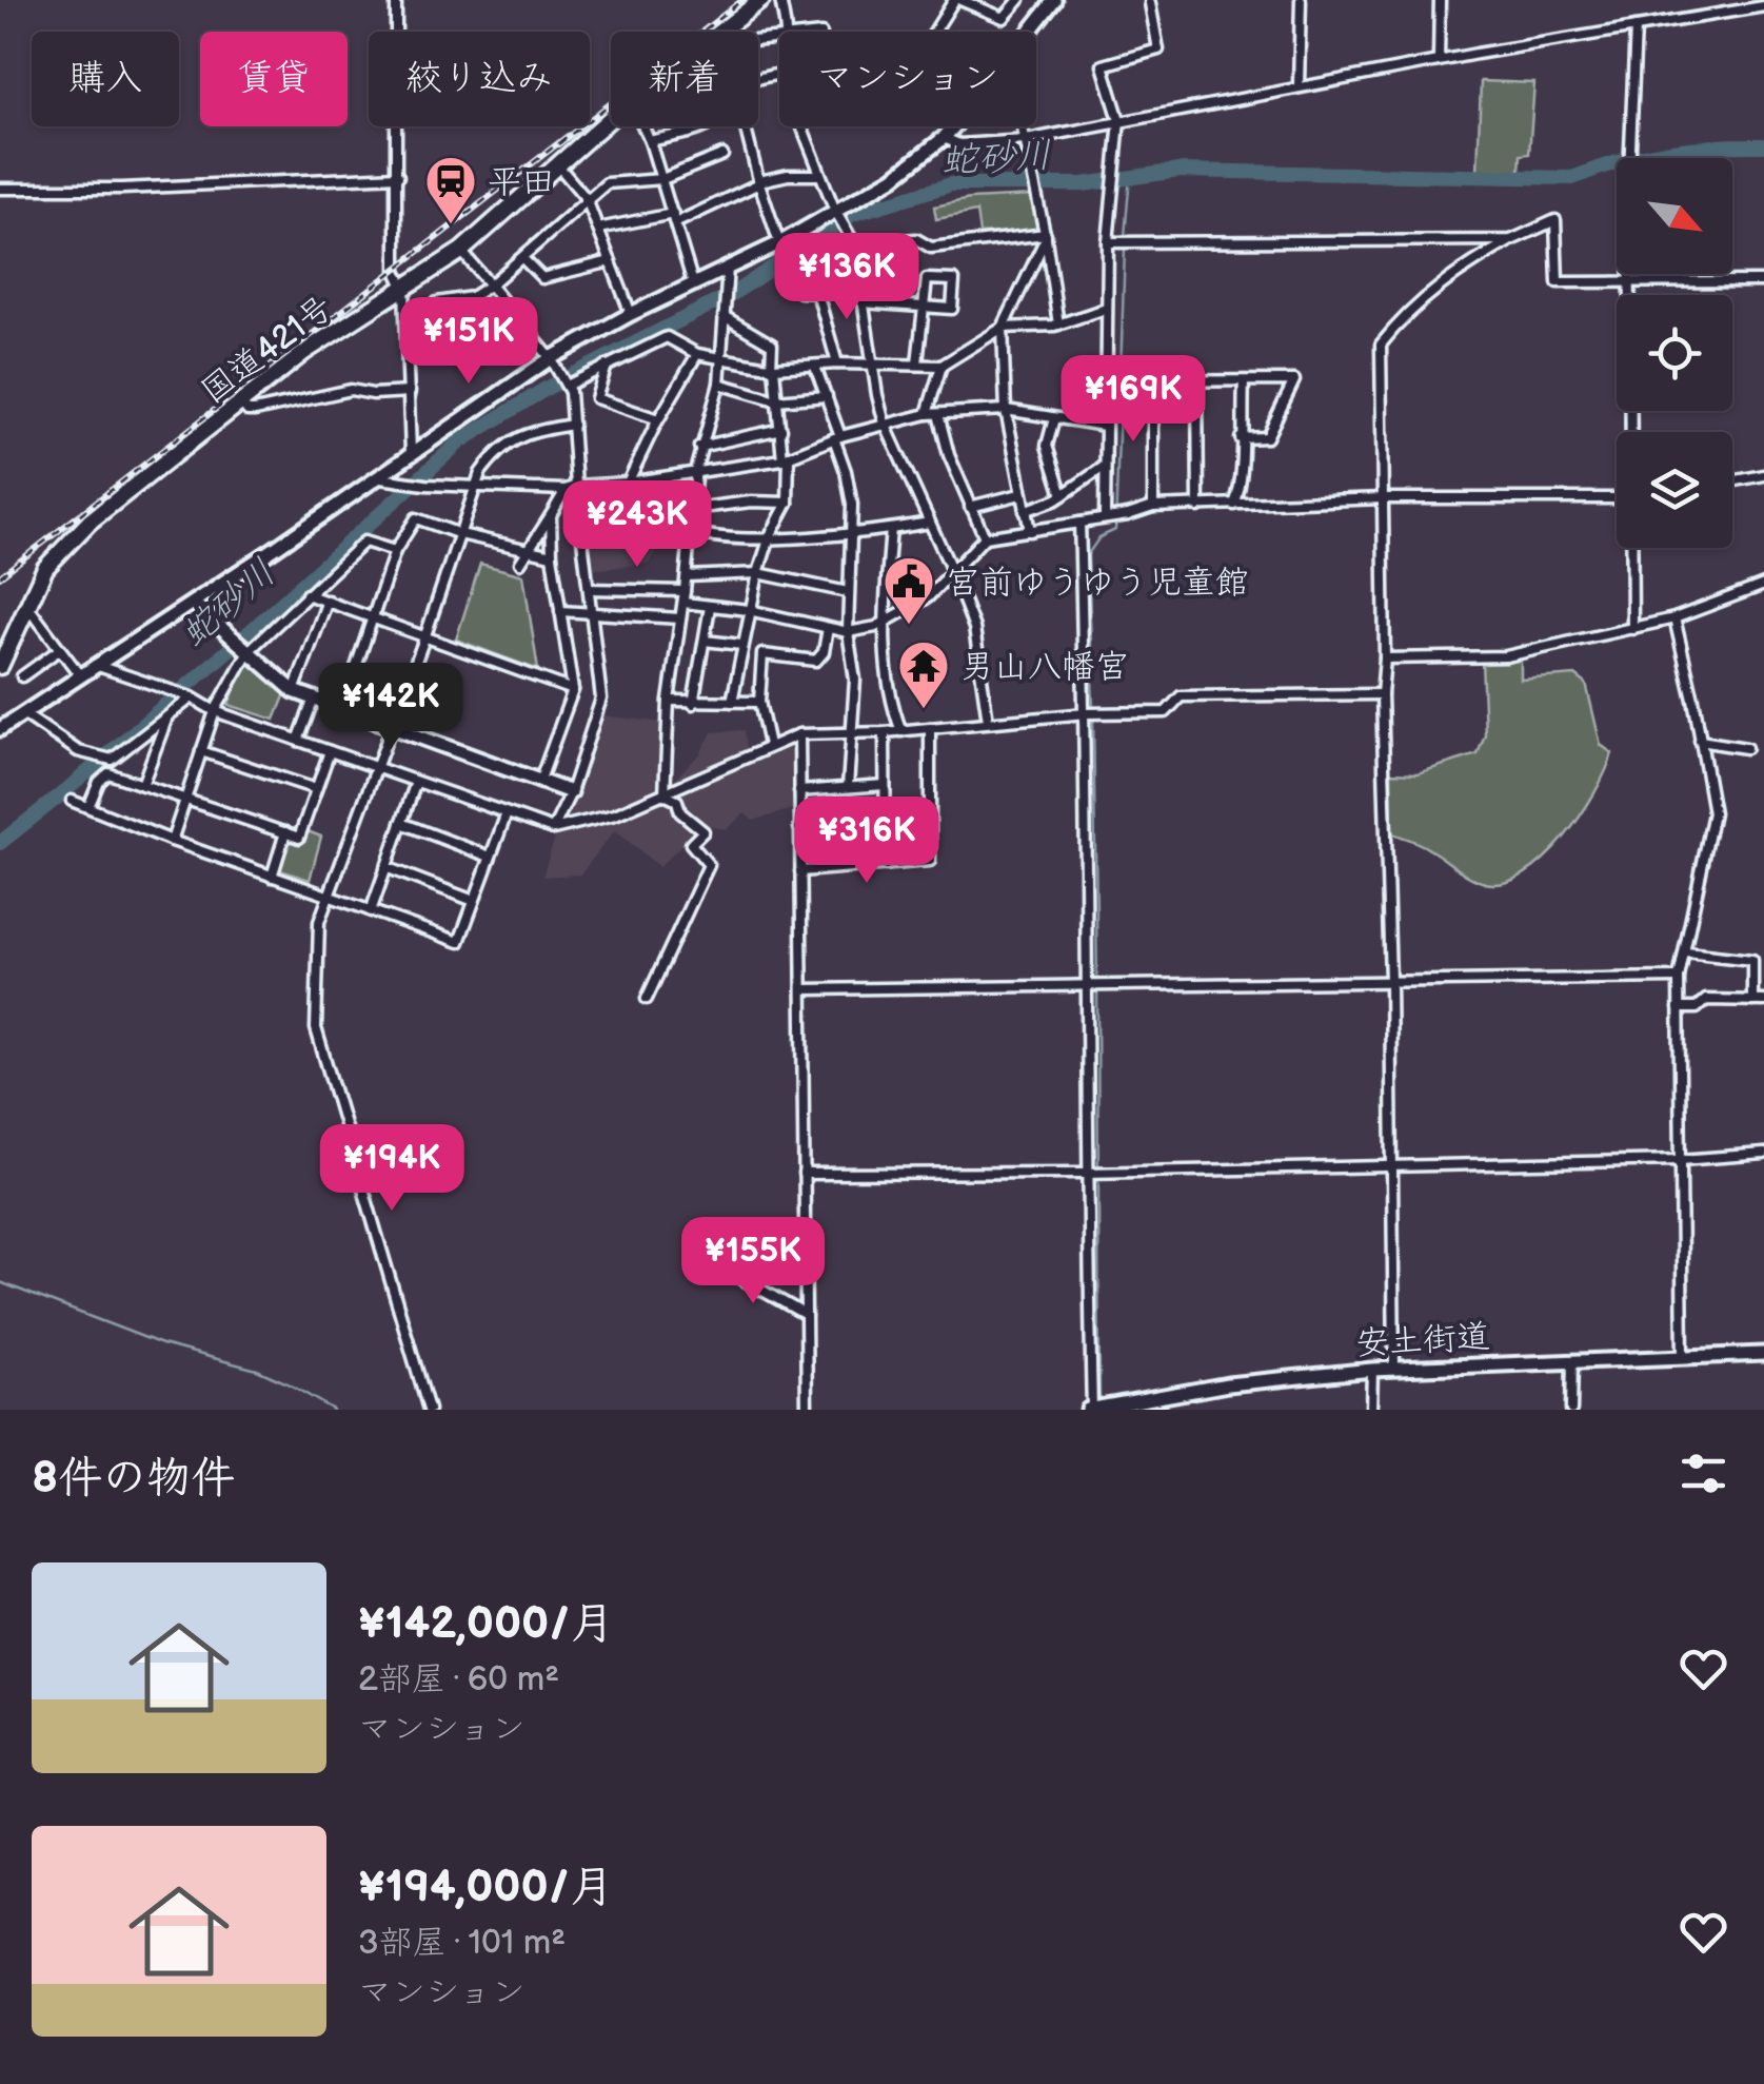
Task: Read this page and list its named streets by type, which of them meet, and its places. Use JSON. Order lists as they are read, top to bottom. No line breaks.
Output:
{"streets":{"highway":["国道421号"],"street":["安土街道"]},"water":["蛇砂川"],"places":{"station":["平田"],"public building":["宮前ゆうゆう児童館"],"temple":["男山八幡宮"]},"north":"bottom right","page":{"chip":["購入","賃貸","絞り込み","新着","マンション"],"price":["¥136K","¥151K","¥169K","¥243K","¥142K","¥316K","¥194K","¥155K"],"heading":"8件の物件","list":[{"name":"¥142,000/月","note":"2部屋 · 60 m² · マンション"},{"name":"¥194,000/月","note":"3部屋 · 101 m² · マンション"}]}}
